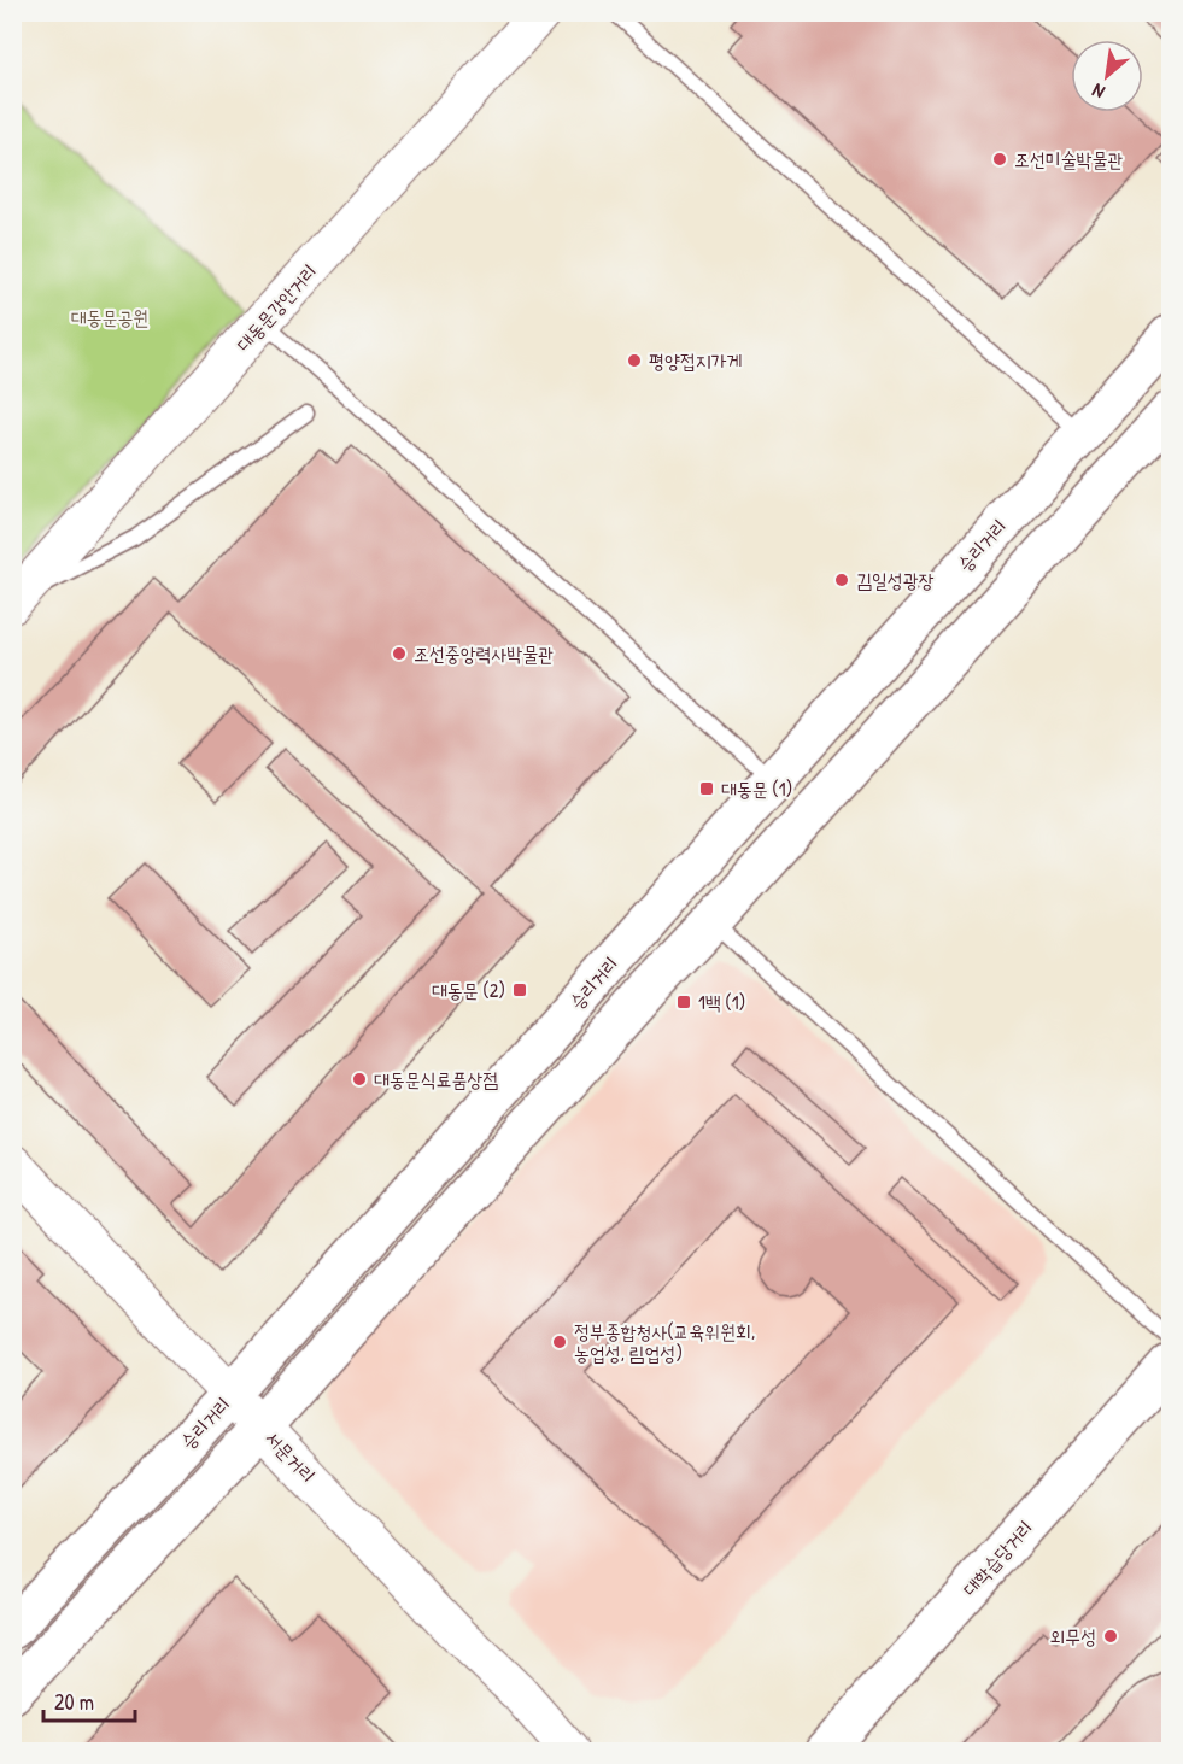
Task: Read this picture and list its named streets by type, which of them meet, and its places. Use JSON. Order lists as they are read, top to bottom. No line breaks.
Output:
{"streets":{"main road":["승리거리","대학습당거리"],"street":["대동문강안거리","서문거리"]},"crossings":[["승리거리","서문거리"]],"parks":["대동문공원"],"places":{"other":["조선미술박물관","평양접지가게","김일성광장","조선중앙력사박물관","대동문식료품상점","정부종합청사(교육위원회, 농업성, 림업성)","외무성"],"transit":["대동문 (1)","대동문 (2)","1백 (1)"]},"scale_bar":"20 m","north":"bottom left"}
